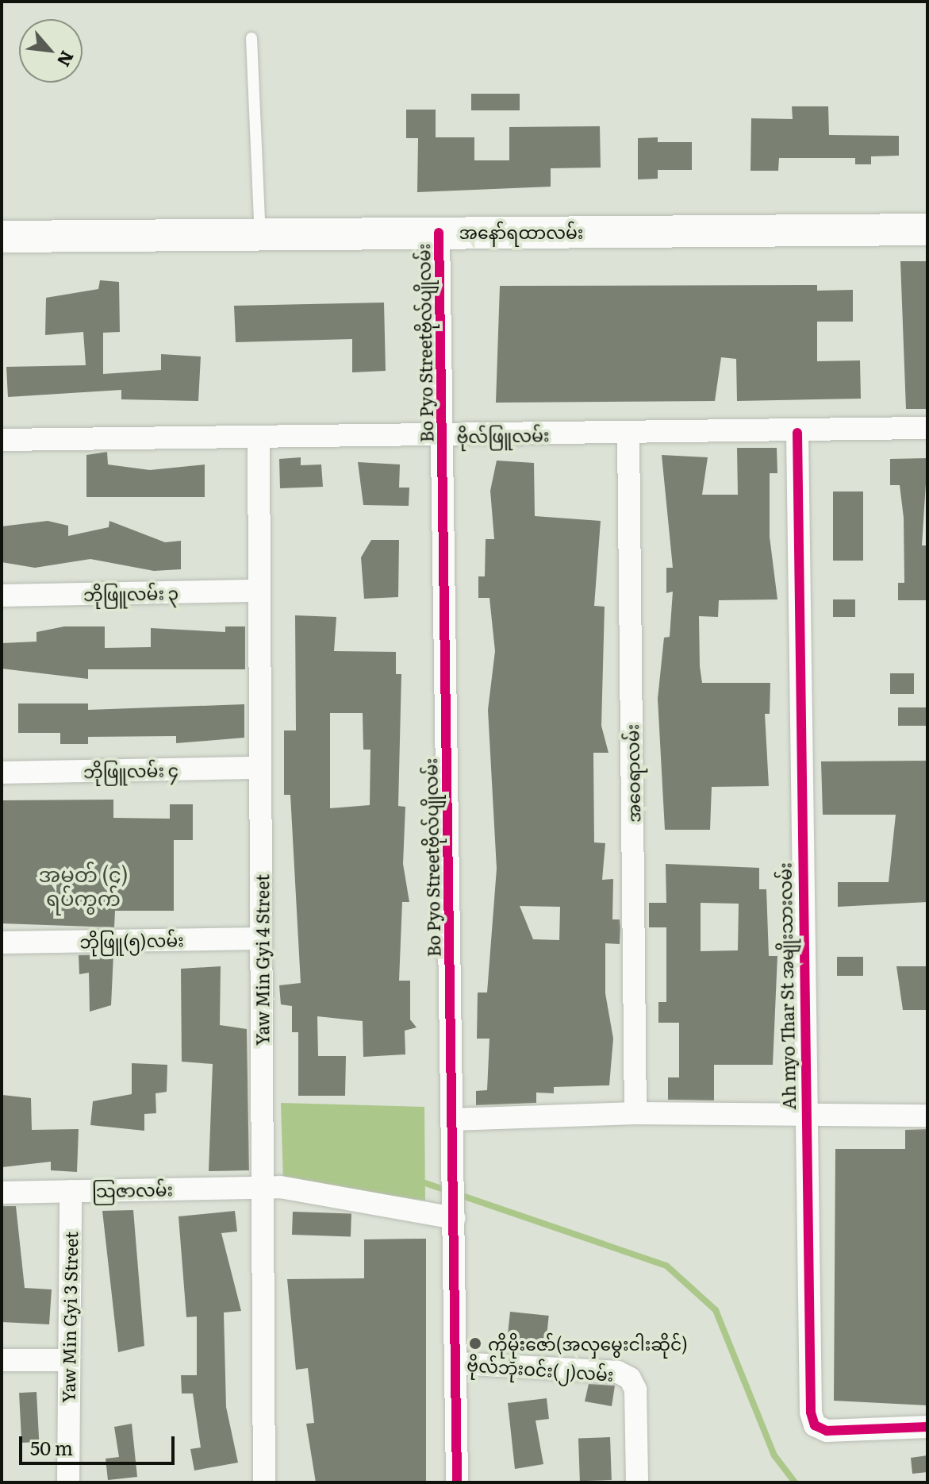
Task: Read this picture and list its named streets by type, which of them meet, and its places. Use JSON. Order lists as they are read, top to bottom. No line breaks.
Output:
{"streets":{"main road":["အနော်ရထာလမ်း"],"street":["Bo Pyo Streetဗိုလ်ပျိုလမ်း","ဗိုလ်ဖြူလမ်း","ဘိုဖြူလမ်း ၃","ဘိုဖြူလမ်း ၄","အဝေရာလမ်း","ဘိုဖြူ(၅)လမ်း","Yaw Min Gyi 4 Street","Ah myo Thar St အမျိုးသားလမ်း","သြဇာလမ်း","Yaw Min Gyi 3 Street","ဗိုလ်ဘိုးဝင်း(၂)လမ်း"]},"crossings":[["အနော်ရထာလမ်း","Bo Pyo Streetဗိုလ်ပျိုလမ်း"],["Bo Pyo Streetဗိုလ်ပျိုလမ်း","ဗိုလ်ဖြူလမ်း"],["Bo Pyo Streetဗိုလ်ပျိုလမ်း","သြဇာလမ်း"],["Bo Pyo Streetဗိုလ်ပျိုလမ်း","ဗိုလ်ဘိုးဝင်း(၂)လမ်း"],["ဗိုလ်ဖြူလမ်း","အဝေရာလမ်း"],["ဗိုလ်ဖြူလမ်း","Yaw Min Gyi 4 Street"],["ဗိုလ်ဖြူလမ်း","Ah myo Thar St အမျိုးသားလမ်း"],["ဘိုဖြူလမ်း ၃","Yaw Min Gyi 4 Street"],["ဘိုဖြူလမ်း ၄","Yaw Min Gyi 4 Street"],["ဘိုဖြူ(၅)လမ်း","Yaw Min Gyi 4 Street"],["Yaw Min Gyi 4 Street","သြဇာလမ်း"],["သြဇာလမ်း","Yaw Min Gyi 3 Street"]],"districts":["အမှတ် (၄) ရပ်ကွက်"],"places":["ကိုမိုးဇော်(အလှမွေးငါးဆိုင်)"],"scale_bar":"50 m","north":"bottom right"}
